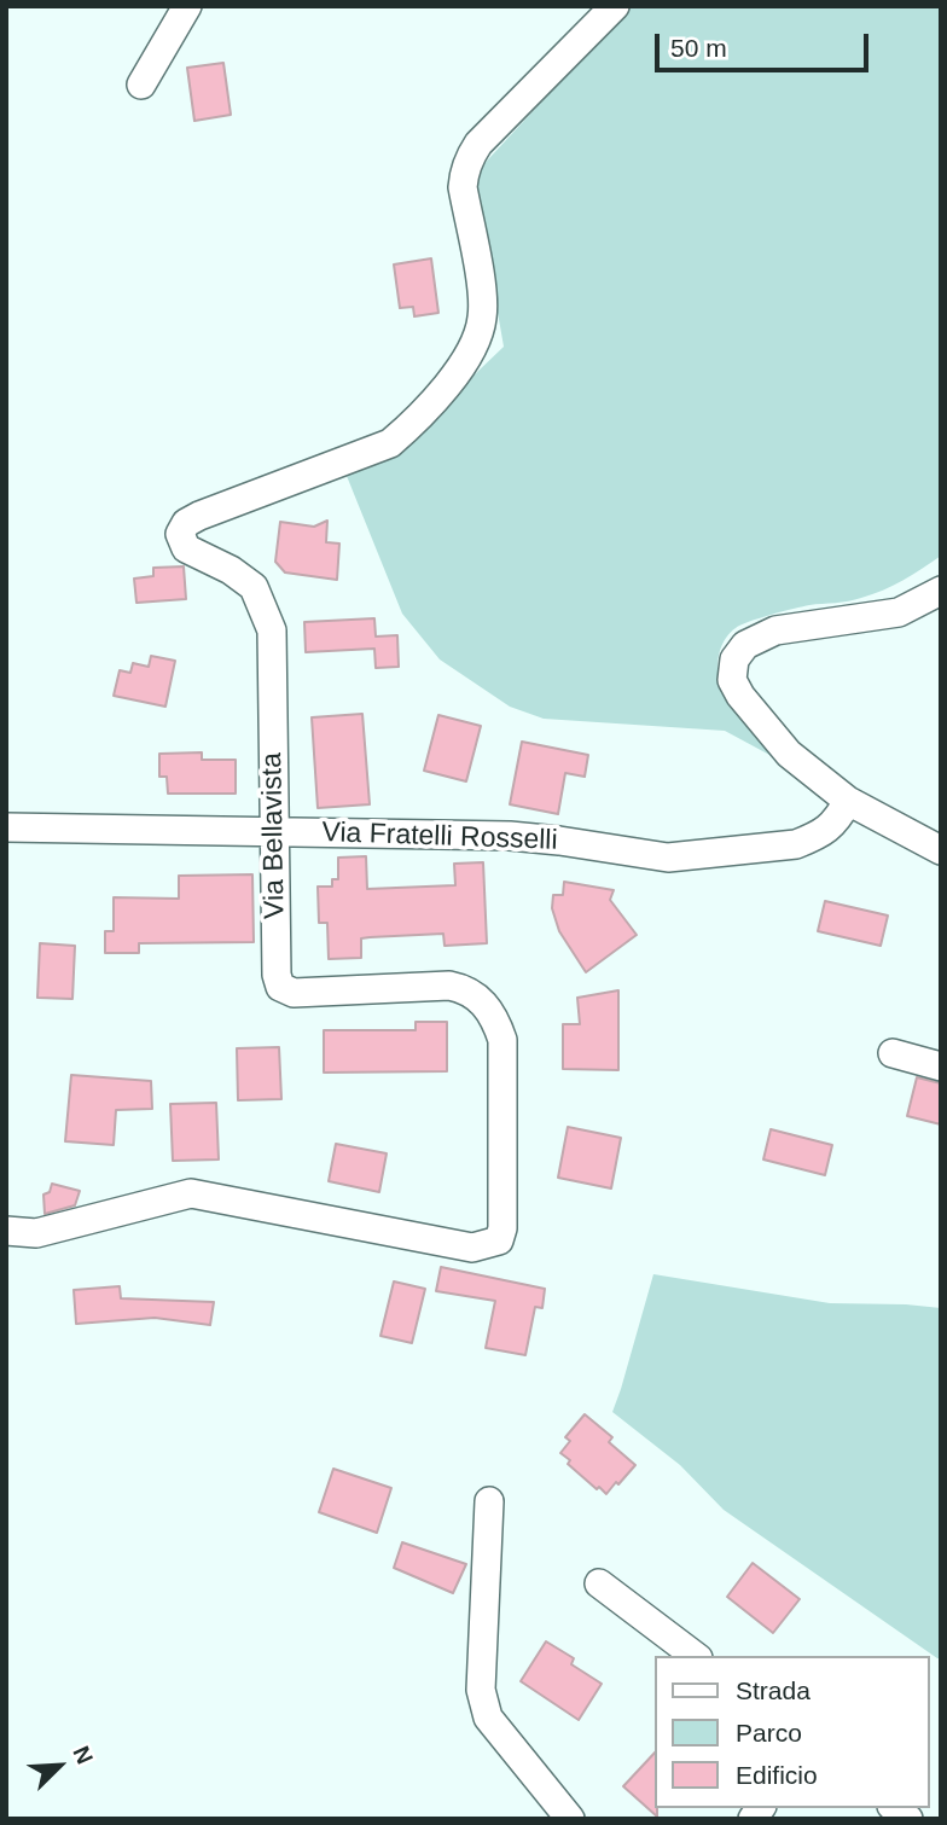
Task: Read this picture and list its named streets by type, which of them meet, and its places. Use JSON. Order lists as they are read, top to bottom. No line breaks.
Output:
{"streets":{"street":["Via Bellavista","Via Fratelli Rosselli"]},"crossings":[["Via Bellavista","Via Fratelli Rosselli"]],"legend":["Strada","Parco","Edificio"],"scale_bar":"50 m","north":"top right"}
